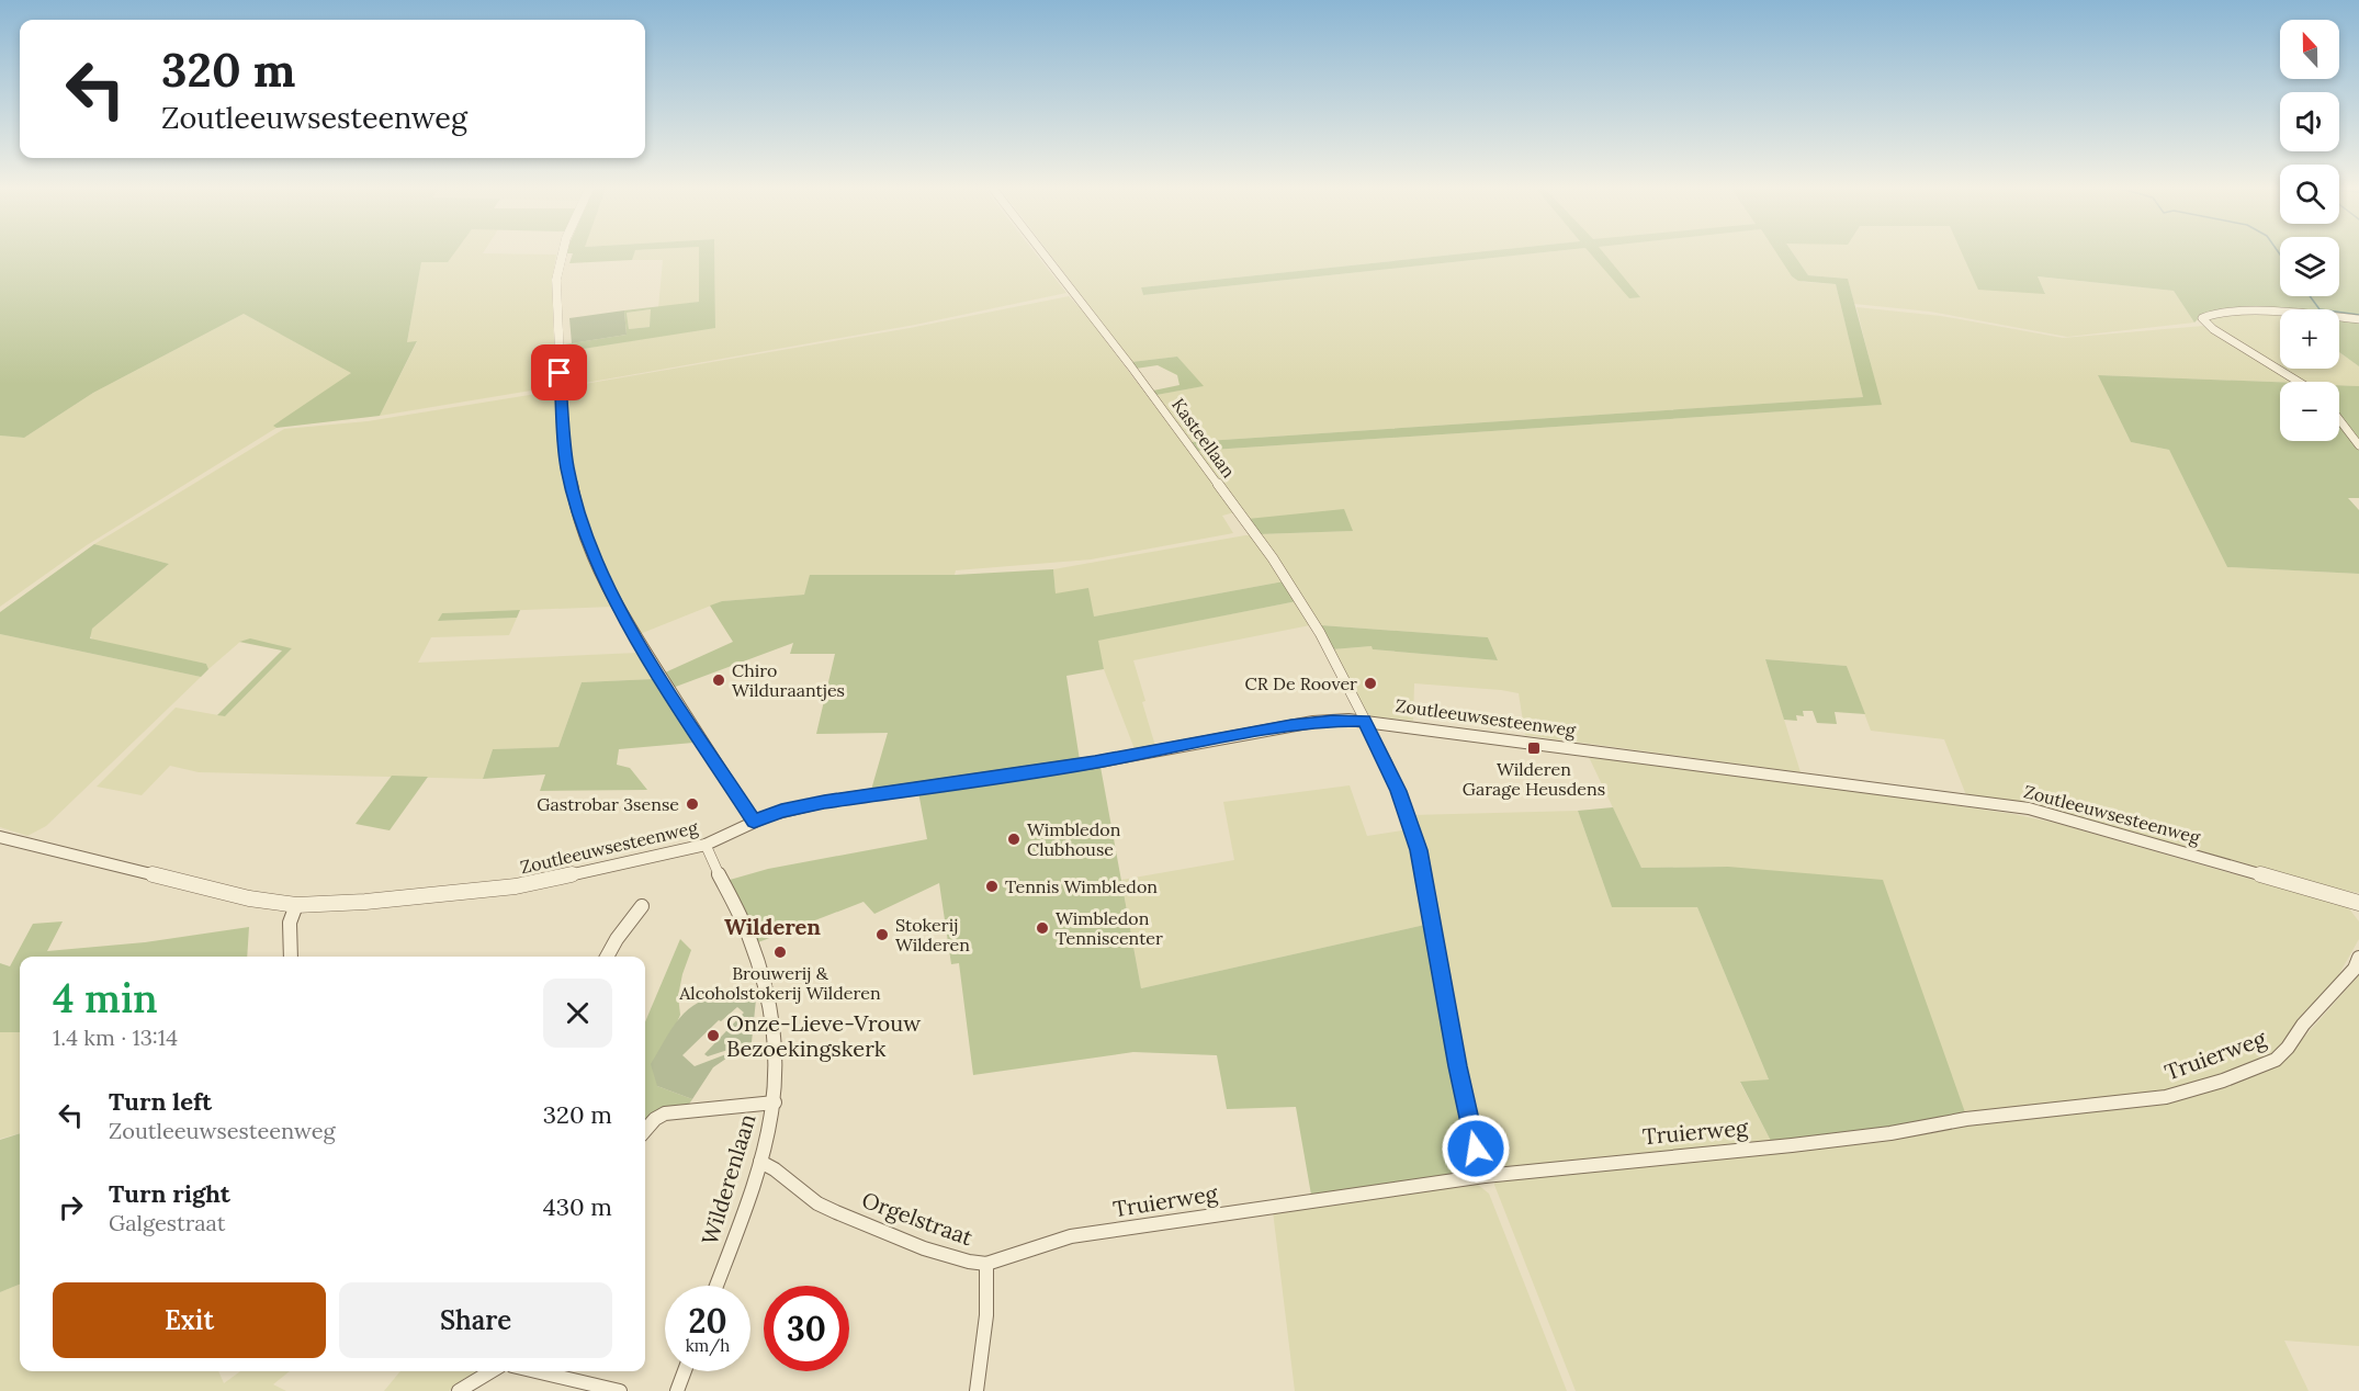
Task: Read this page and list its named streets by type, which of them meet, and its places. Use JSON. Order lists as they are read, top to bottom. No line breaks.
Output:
{"streets":{"street":["Kasteellaan","Zoutleeuwsesteenweg","Truierweg","Wilderenlaan","Orgelstraat"]},"crossings":[["Kasteellaan","Zoutleeuwsesteenweg"],["Kasteellaan","Truierweg"],["Zoutleeuwsesteenweg","Wilderenlaan"],["Truierweg","Orgelstraat"],["Wilderenlaan","Orgelstraat"]],"districts":["Wilderen"],"places":{"other":["Chiro Wilduraantjes","CR De Roover","Gastrobar 3sense","Wimbledon Clubhouse","Tennis Wimbledon","Wimbledon Tenniscenter","Stokerij Wilderen","Brouwerij & Alcoholstokerij Wilderen","Onze-Lieve-Vrouw Bezoekingskerk"],"transit":["Wilderen Garage Heusdens"]},"north":"top","page":{"map_buttons":["+","−"],"turn":["320 m","Zoutleeuwsesteenweg"],"heading":["4 min","1.4 km · 13:14"],"list":[{"name":"Turn left","note":"Zoutleeuwsesteenweg","value":"320 m"},{"name":"Turn right","note":"Galgestraat","value":"430 m"}],"buttons":["Exit","Share"],"speed":"20 km/h","limit":"30"}}
